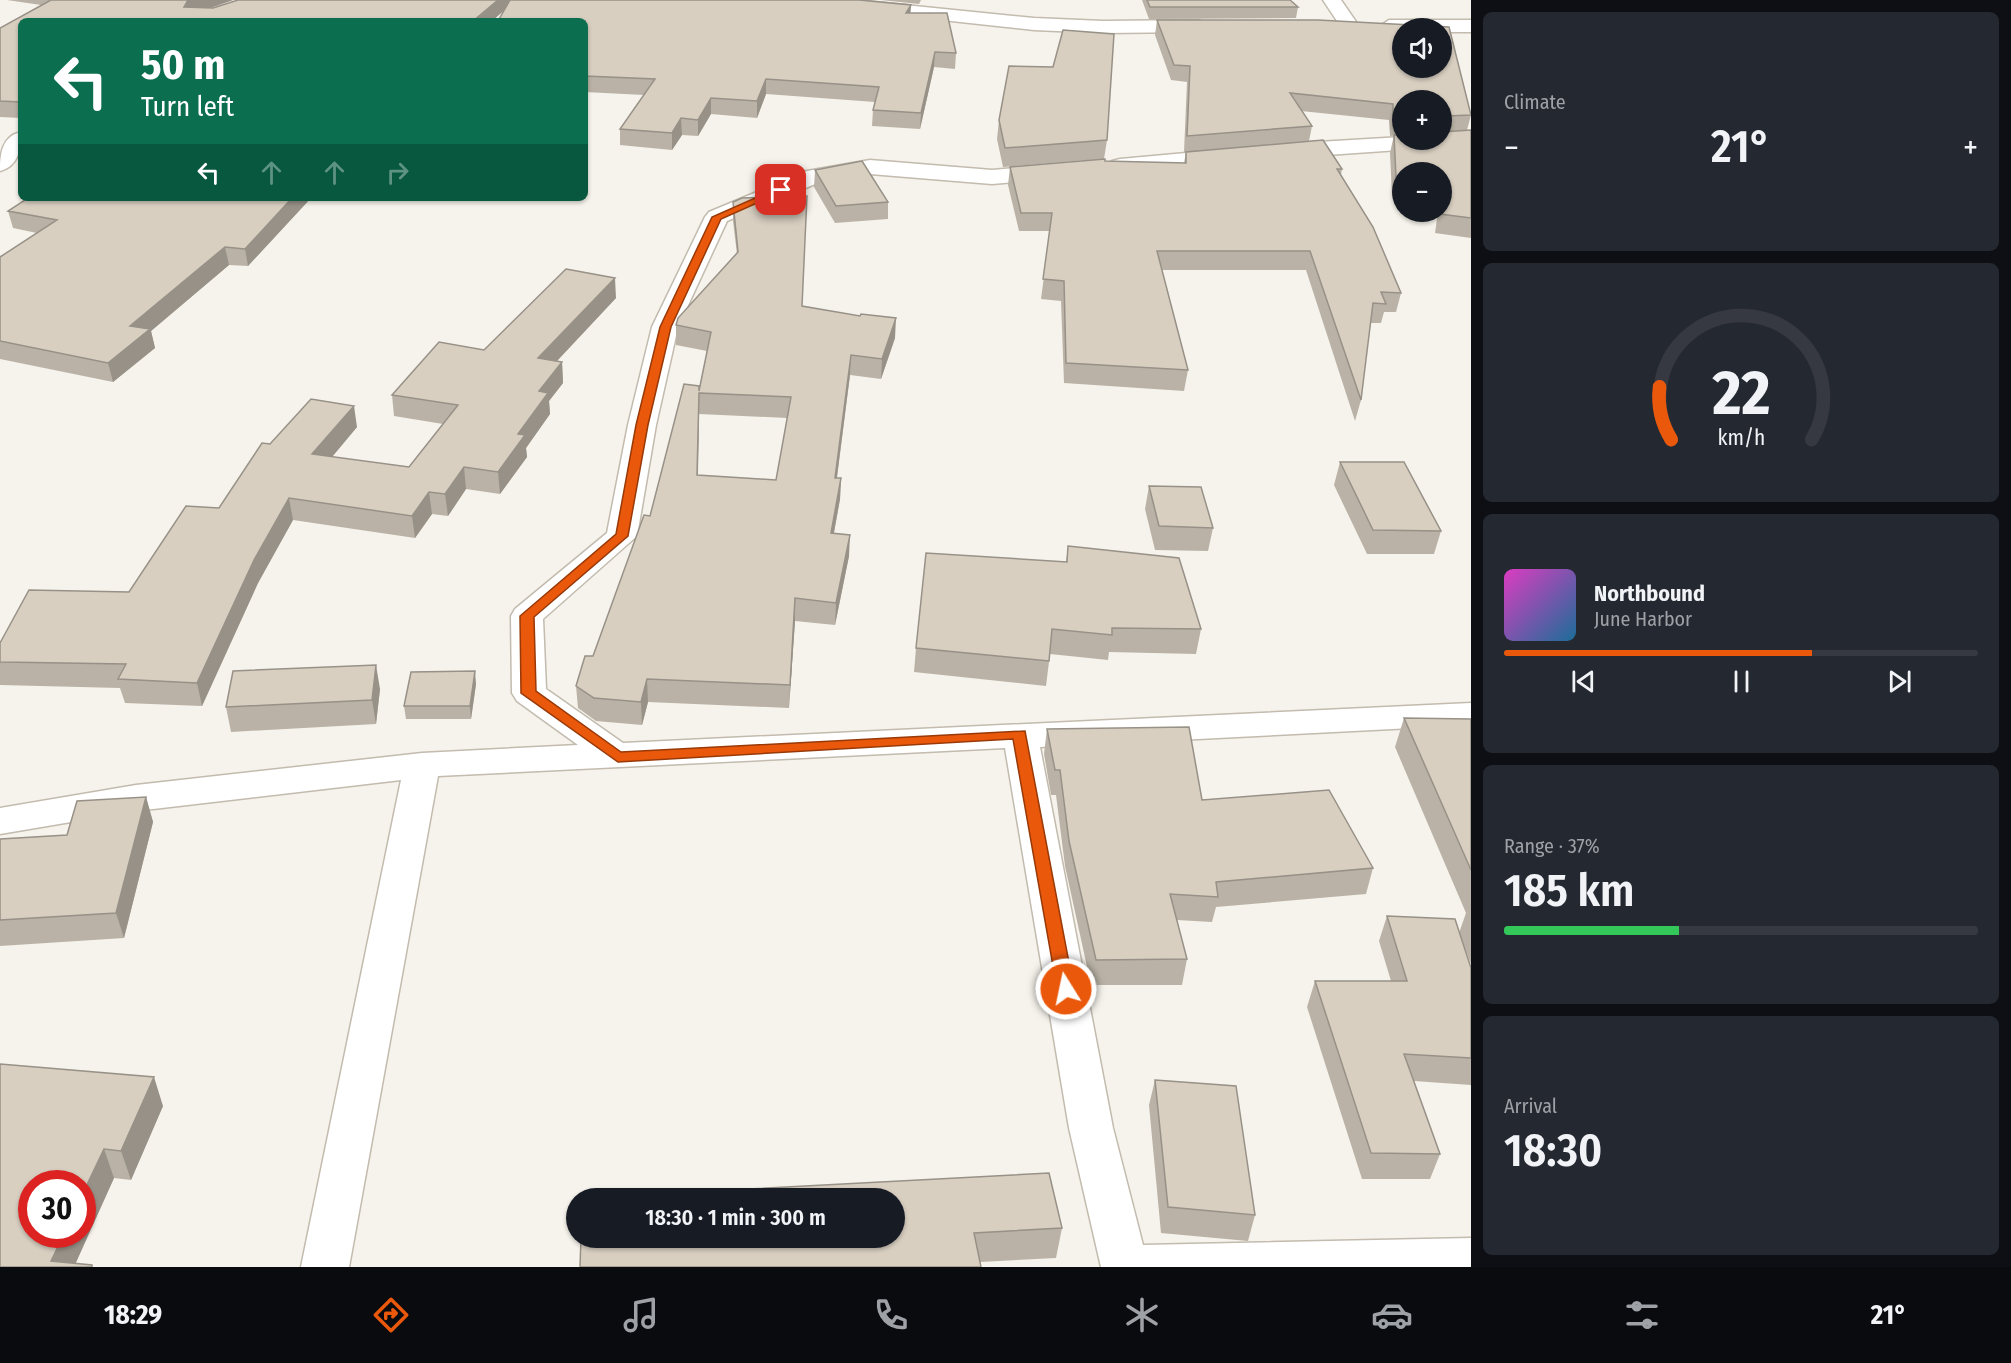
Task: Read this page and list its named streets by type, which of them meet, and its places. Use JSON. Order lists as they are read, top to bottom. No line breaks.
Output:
{"page":{"tile":["Climate",["Range · 37%","185 km"],["Arrival","18:30"]],"map_buttons":["+","−"],"turn":["50 m","Turn left"],"heat":["−","21°","+"],"song":["Northbound","June Harbor"],"limit":"30","trip":"18:30 · 1 min · 300 m","tabs":["18:29","21°"],"gauge":["22","km/h"]}}
